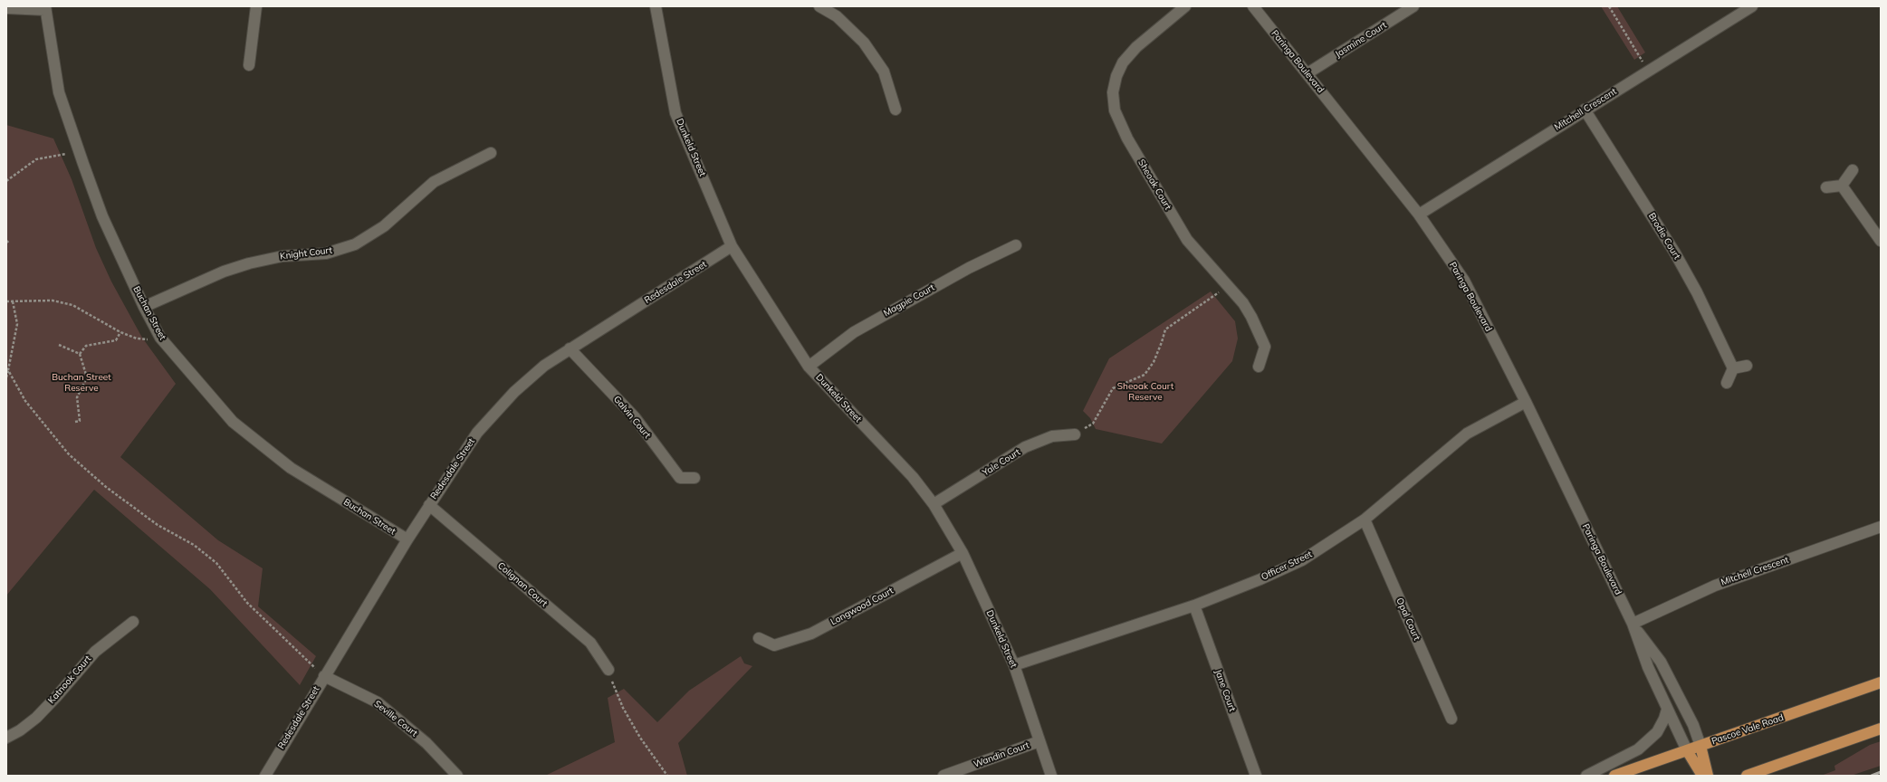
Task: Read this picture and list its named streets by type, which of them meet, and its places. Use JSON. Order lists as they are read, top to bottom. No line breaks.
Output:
{"streets":{"main road":["Pascoe Vale Road"],"street":["Jasmine Court","Paringa Boulevard","Mitchell Crescent","Dunkeld Street","Sheoak Court","Brodie Court","Knight Court","Redesdale Street","Magpie Court","Buchan Street","Galvin Court","Yale Court","Officer Street","Colignan Court","Longwood Court","Opal Court","Katnook Court","Jane Court","Seville Court","Wandin Court"]},"crossings":[["Jasmine Court","Paringa Boulevard"],["Paringa Boulevard","Mitchell Crescent"],["Paringa Boulevard","Officer Street"],["Paringa Boulevard","Pascoe Vale Road"],["Mitchell Crescent","Brodie Court"],["Dunkeld Street","Redesdale Street"],["Dunkeld Street","Magpie Court"],["Dunkeld Street","Yale Court"],["Dunkeld Street","Officer Street"],["Dunkeld Street","Longwood Court"],["Dunkeld Street","Wandin Court"],["Knight Court","Buchan Street"],["Redesdale Street","Buchan Street"],["Redesdale Street","Galvin Court"],["Redesdale Street","Colignan Court"],["Redesdale Street","Seville Court"],["Officer Street","Opal Court"],["Officer Street","Jane Court"]],"parks":["Buchan Street Reserve","Sheoak Court Reserve"]}
